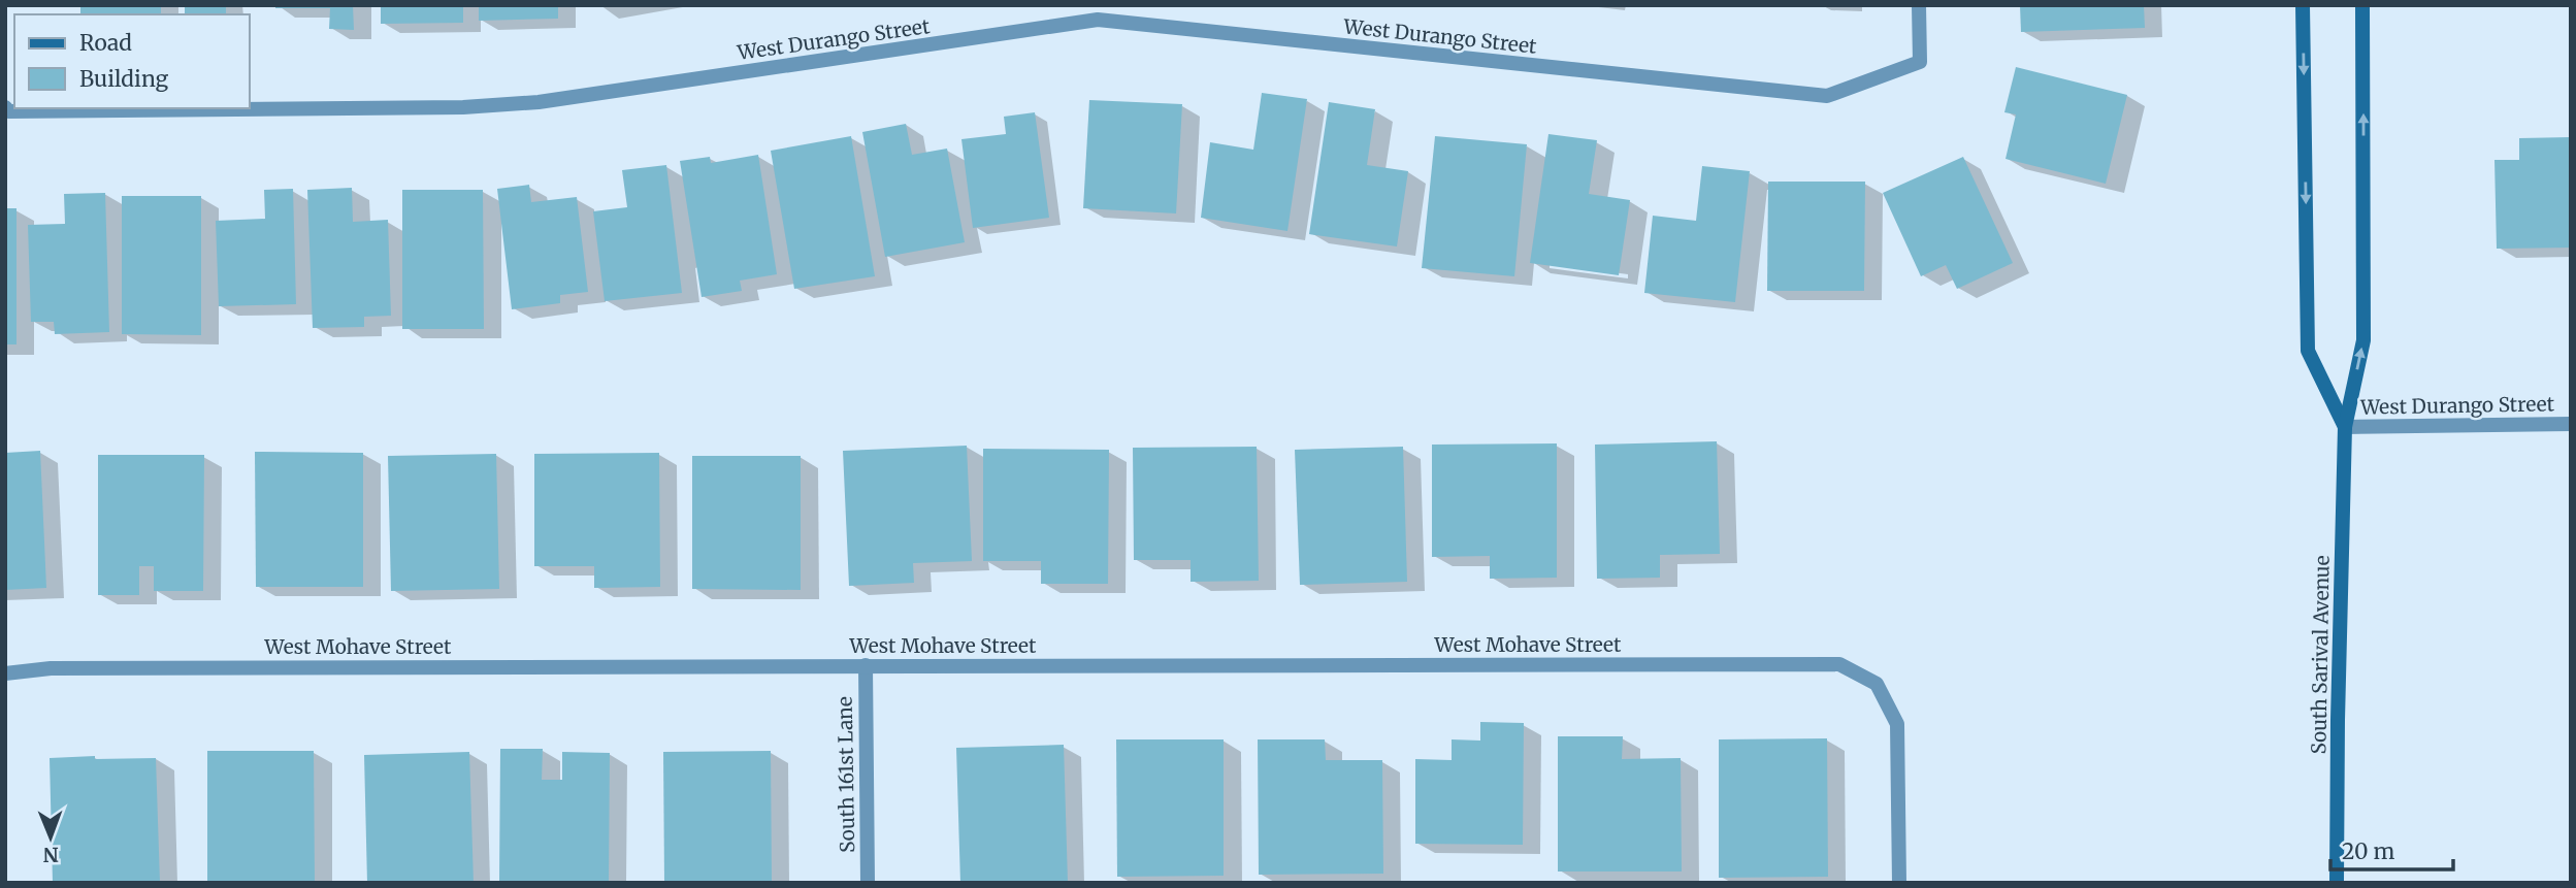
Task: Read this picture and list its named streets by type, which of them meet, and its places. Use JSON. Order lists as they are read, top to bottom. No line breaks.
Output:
{"streets":{"main road":["South Sarival Avenue"],"street":["West Durango Street","West Mohave Street","South 161st Lane"]},"crossings":[["West Durango Street","South Sarival Avenue"],["West Mohave Street","South 161st Lane"]],"legend":["Road","Building"],"scale_bar":"20 m","north":"bottom"}
